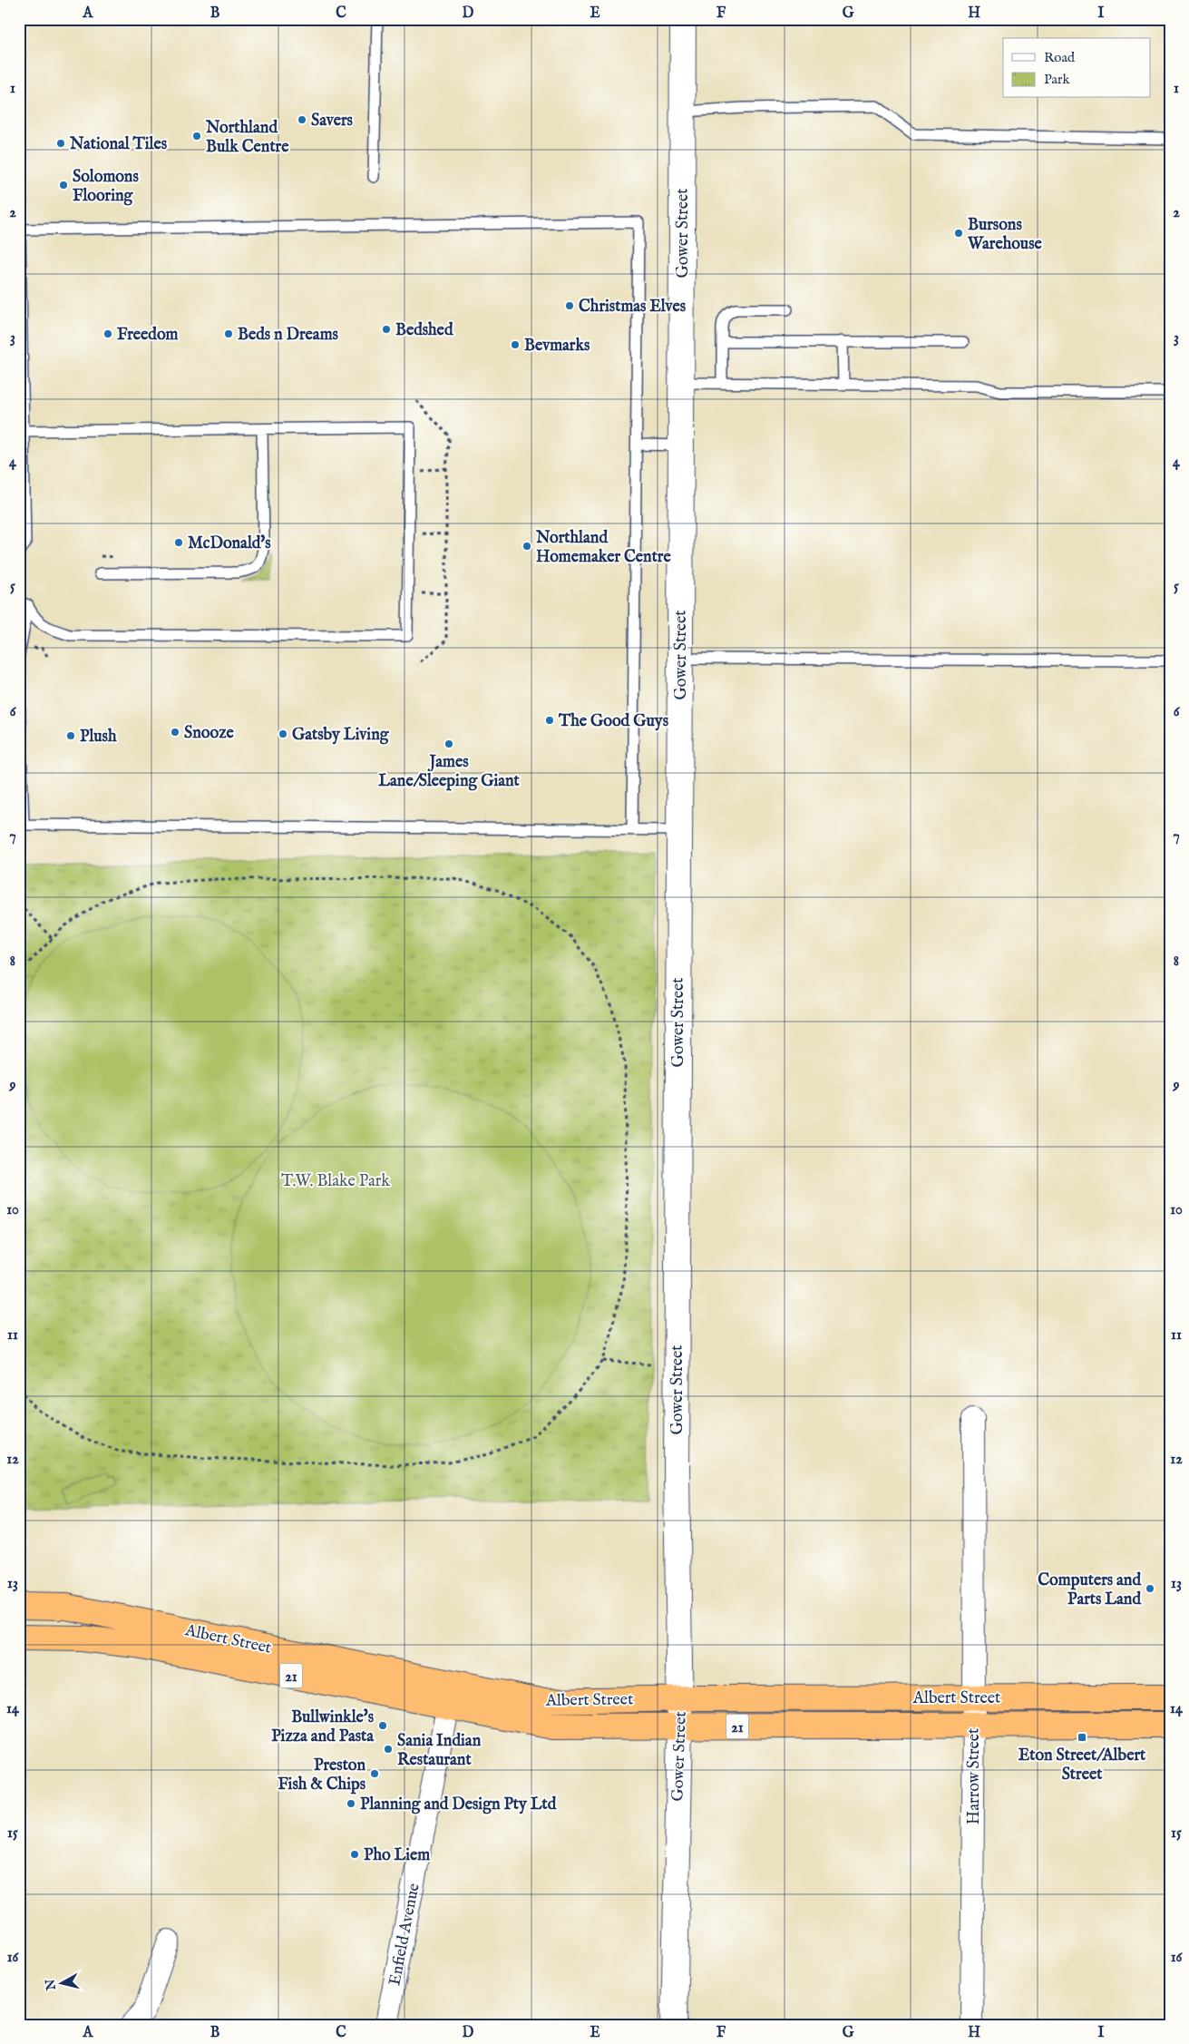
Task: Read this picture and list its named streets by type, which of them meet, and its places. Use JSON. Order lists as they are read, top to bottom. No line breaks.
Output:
{"streets":{"highway":["Albert Street","21"],"street":["Gower Street","Harrow Street","Enfield Avenue"]},"crossings":[["Gower Street","Albert Street"],["Albert Street","Harrow Street"],["Albert Street","Enfield Avenue"]],"parks":["T.W. Blake Park"],"places":{"other":["Savers","Northland Bulk Centre","National Tiles","Solomons Flooring","Bursons Warehouse","Christmas Elves","Bedshed","Freedom","Beds n Dreams","Bevmarks","McDonald's","Northland Homemaker Centre","The Good Guys","Snooze","Gatsby Living","Plush","James Lane/Sleeping Giant","Computers and Parts Land","Bullwinkle's Pizza and Pasta","Sania Indian Restaurant","Preston Fish & Chips","Planning and Design Pty Ltd","Pho Liem"],"transit":["Eton Street/Albert Street"]},"legend":["Road","Park"],"north":"left","grid":{"columns":["A","B","C","D","E","F","G","H","I"],"rows":["1","2","3","4","5","6","7","8","9","10","11","12","13","14","15","16"]}}
